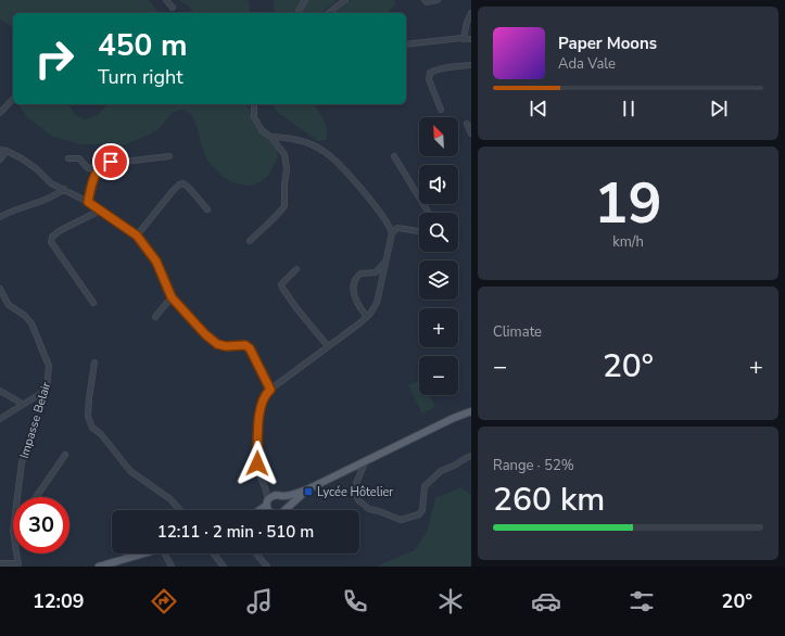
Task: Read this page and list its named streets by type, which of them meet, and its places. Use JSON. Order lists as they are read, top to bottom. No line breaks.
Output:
{"streets":{"street":["Impasse Belair"]},"places":{"transit":["Lycée Hôtelier"]},"north":"top left","page":{"turn":["450 m","Turn right"],"song":["Paper Moons","Ada Vale"],"map_buttons":["+","−"],"tile":[["19","km/h"],"Climate",["Range · 52%","260 km"]],"heat":["−","20°","+"],"limit":"30","trip":"12:11 · 2 min · 510 m","tabs":["12:09","20°"]}}
